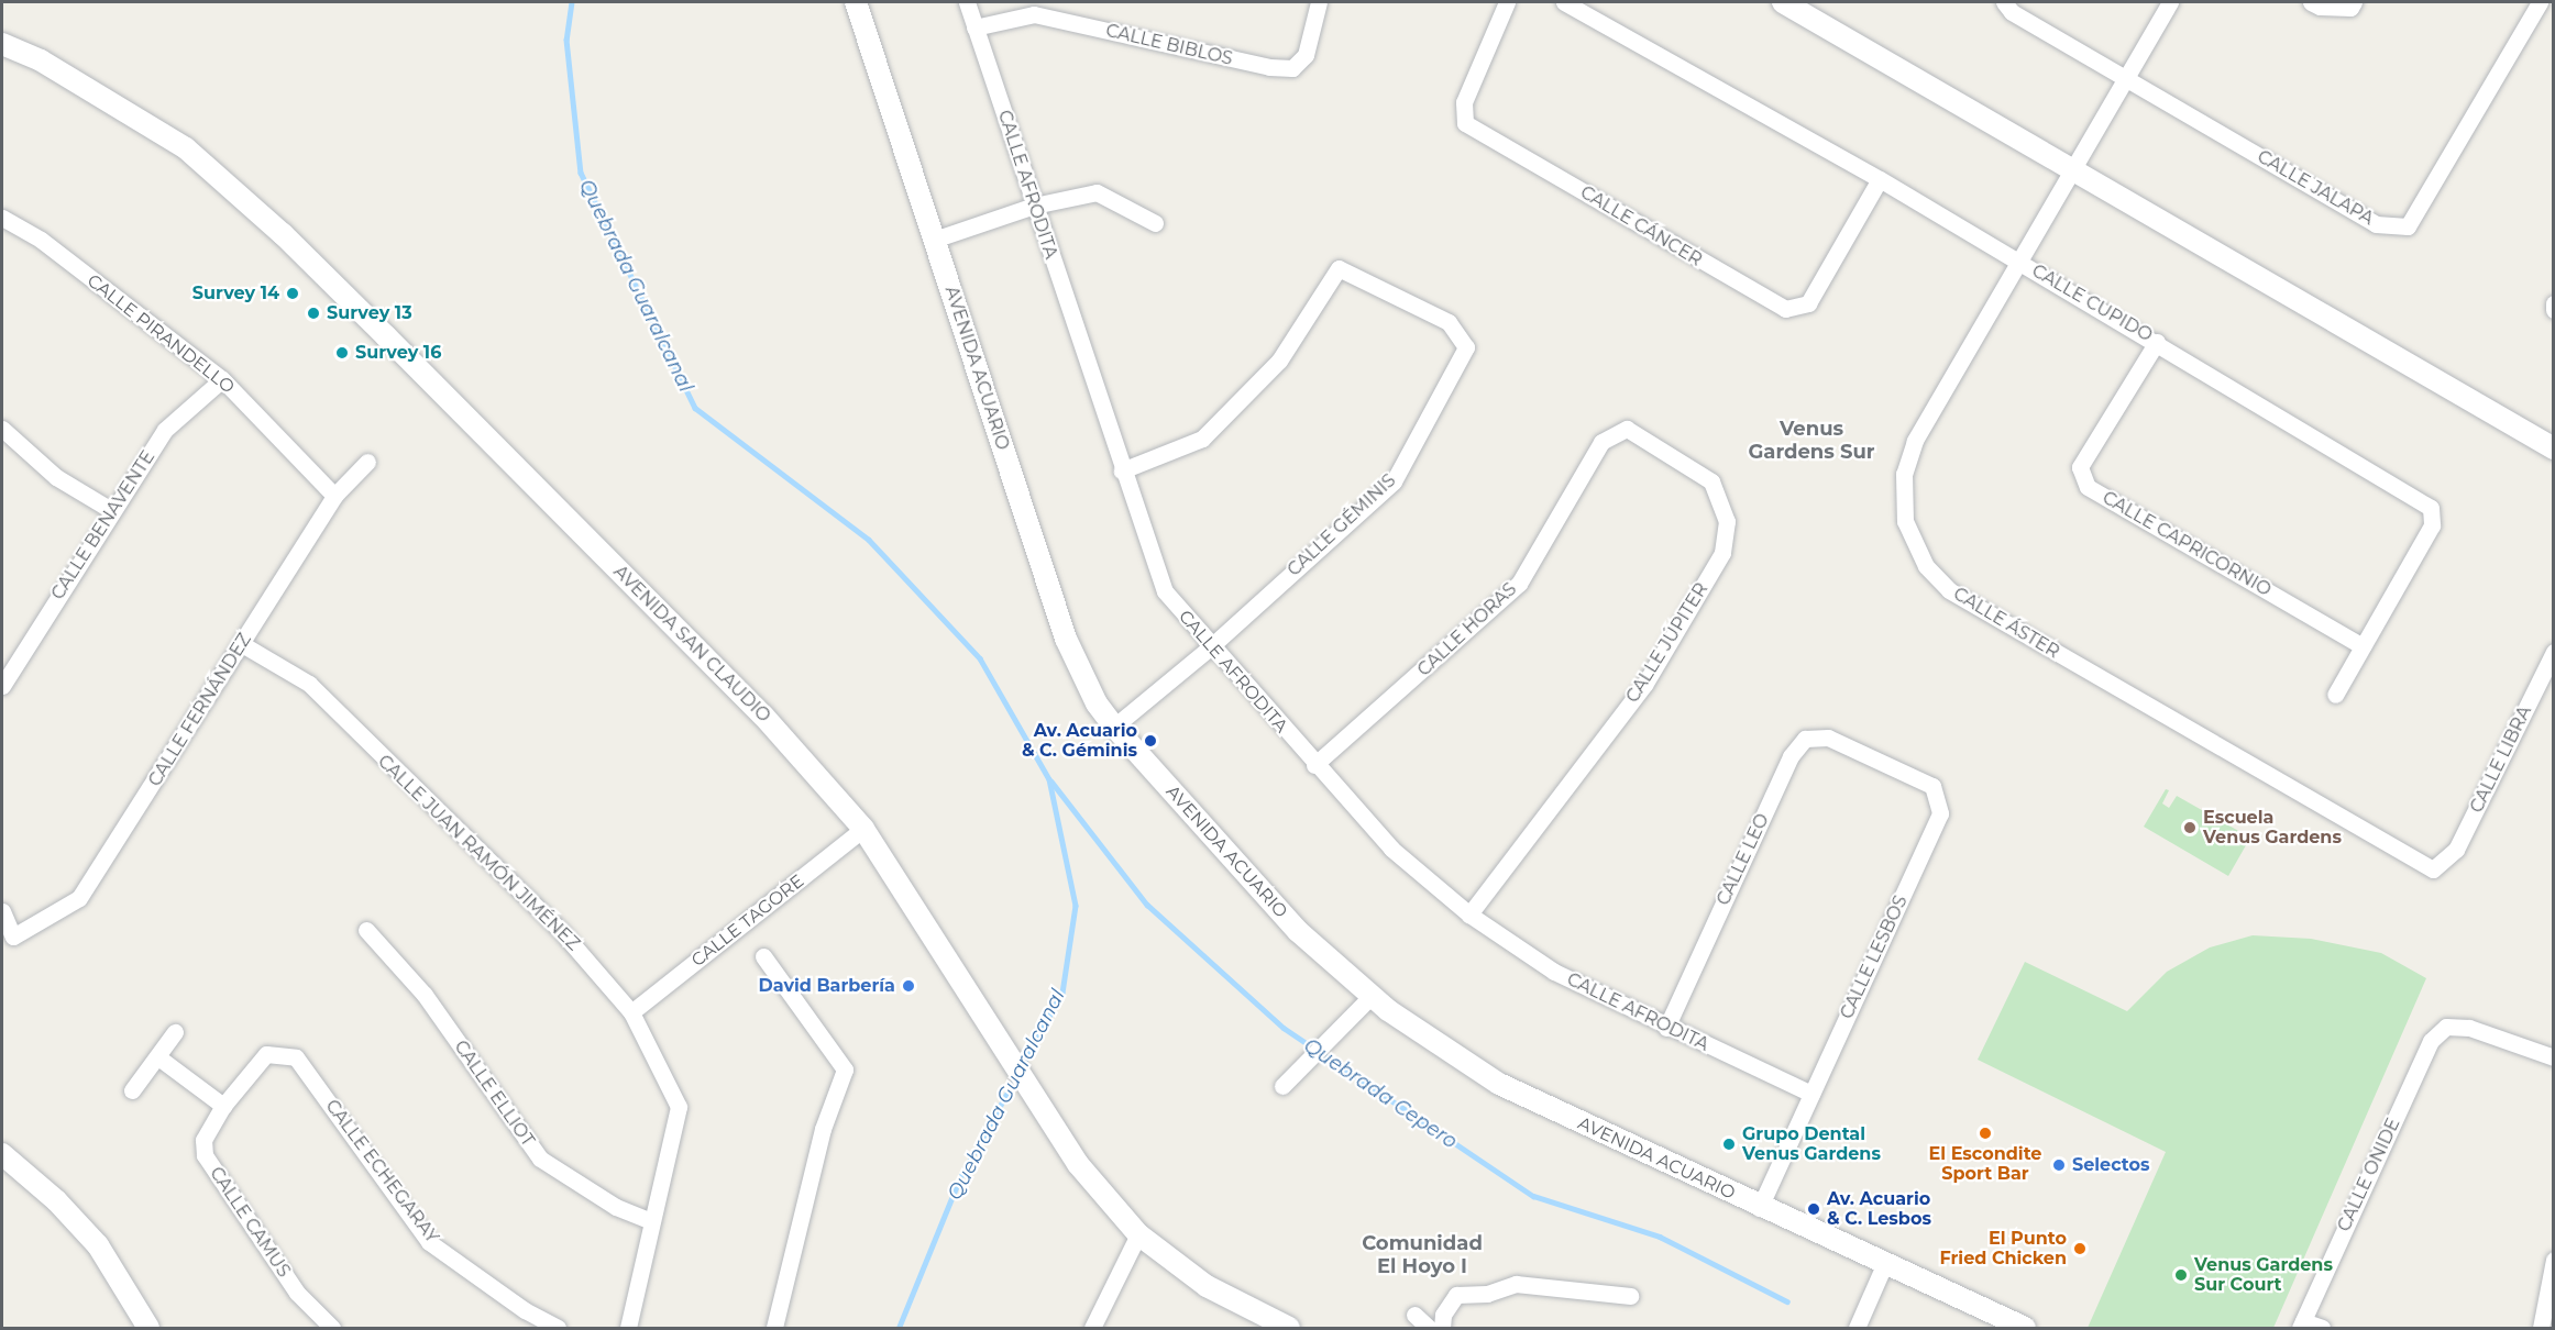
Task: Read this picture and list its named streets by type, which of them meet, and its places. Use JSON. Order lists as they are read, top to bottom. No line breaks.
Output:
{"streets":{"street":["CALLE BIBLOS","CALLE AFRODITA","CALLE JALAPA","CALLE CÁNCER","CALLE CUPIDO","CALLE PIRANDELLO","AVENIDA ACUARIO","CALLE BENAVENTE","CALLE GÉMINIS","CALLE CAPRICORNIO","CALLE ÁSTER","CALLE HORAS","CALLE JÚPITER","AVENIDA SAN CLAUDIO","CALLE FERNÁNDEZ","CALLE LIBRA","CALLE JUAN RAMÓN JIMÉNEZ","CALLE LEO","CALLE TAGORE","CALLE LESBOS","CALLE ELLIOT","CALLE ECHEGARAY","CALLE ONIDE","CALLE CAMUS"]},"crossings":[["CALLE BIBLOS","CALLE AFRODITA"],["CALLE AFRODITA","CALLE GÉMINIS"],["CALLE AFRODITA","CALLE HORAS"],["CALLE AFRODITA","CALLE JÚPITER"],["CALLE AFRODITA","CALLE LEO"],["CALLE AFRODITA","CALLE LESBOS"],["CALLE JALAPA","CALLE ÁSTER"],["CALLE CÁNCER","CALLE CUPIDO"],["CALLE CUPIDO","CALLE CAPRICORNIO"],["CALLE CUPIDO","CALLE ÁSTER"],["CALLE PIRANDELLO","CALLE BENAVENTE"],["CALLE PIRANDELLO","CALLE FERNÁNDEZ"],["AVENIDA ACUARIO","CALLE GÉMINIS"],["AVENIDA ACUARIO","CALLE LESBOS"],["CALLE ÁSTER","CALLE LIBRA"],["CALLE HORAS","CALLE JÚPITER"],["AVENIDA SAN CLAUDIO","CALLE TAGORE"],["CALLE FERNÁNDEZ","CALLE JUAN RAMÓN JIMÉNEZ"],["CALLE JUAN RAMÓN JIMÉNEZ","CALLE TAGORE"],["CALLE JUAN RAMÓN JIMÉNEZ","CALLE ELLIOT"],["CALLE LEO","CALLE LESBOS"],["CALLE ECHEGARAY","CALLE CAMUS"]],"districts":["Venus Gardens Sur","Comunidad El Hoyo I"],"water":["Quebrada Guaralcanal","Quebrada Cepero"],"places":["Survey 14","Survey 13","Survey 16","Av. Acuario & C. Géminis","Escuela Venus Gardens","David Barbería","El Escondite Sport Bar","Grupo Dental Venus Gardens","Selectos","Av. Acuario & C. Lesbos","El Punto Fried Chicken","Venus Gardens Sur Court"]}
